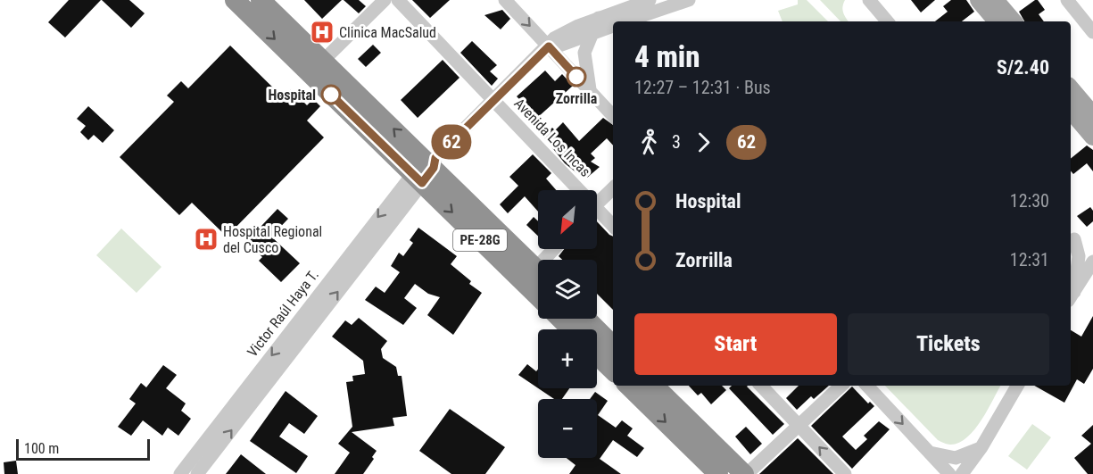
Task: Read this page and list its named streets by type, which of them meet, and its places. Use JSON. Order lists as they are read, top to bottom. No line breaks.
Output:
{"streets":{"highway":["PE-28G"],"street":["Avenida Los Incas","Victor Raúl Haya T."]},"crossings":[["PE-28G","Victor Raúl Haya T."]],"places":{"hospital":["Clinica MacSalud","Hospital Regional del Cusco"],"other":["Zorrilla","Hospital"]},"lines":["bus line 62"],"scale_bar":"100 m","north":"bottom left","page":{"on_map":"62","heading":["4 min","12:27 – 12:31 · Bus","S/2.40"],"legs":["3","62"],"list":[{"name":"Hospital","value":"12:30"},{"name":"Zorrilla","value":"12:31"}],"map_buttons":["+","−"],"buttons":["Start","Tickets"],"scale":"100 m"}}
